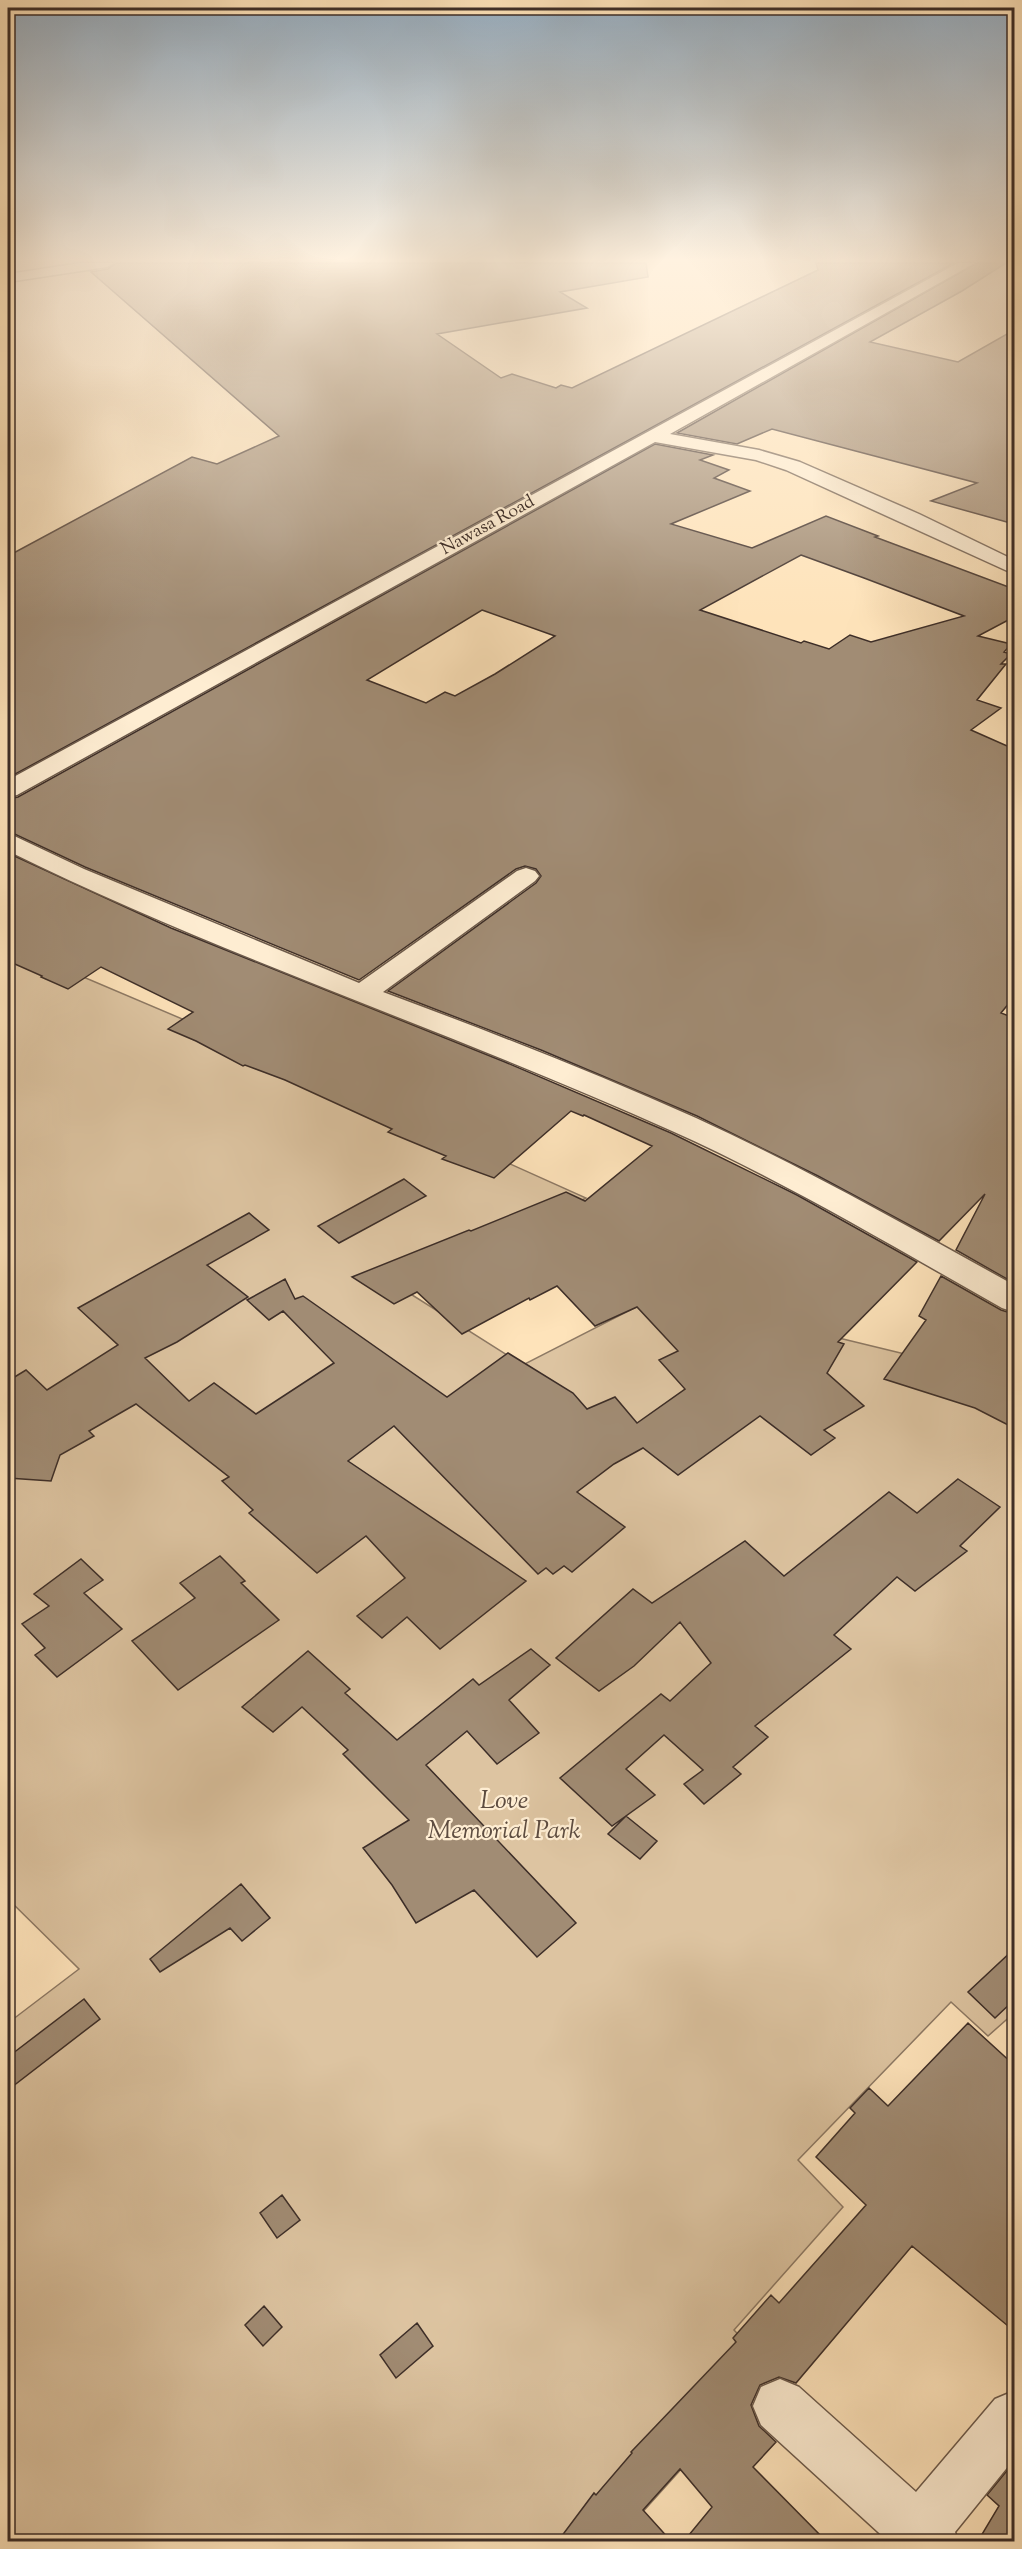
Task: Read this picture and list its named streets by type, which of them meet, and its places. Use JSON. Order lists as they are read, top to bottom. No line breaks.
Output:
{"streets":{"street":["Nawasa Road"]},"parks":["Love Memorial Park"]}
